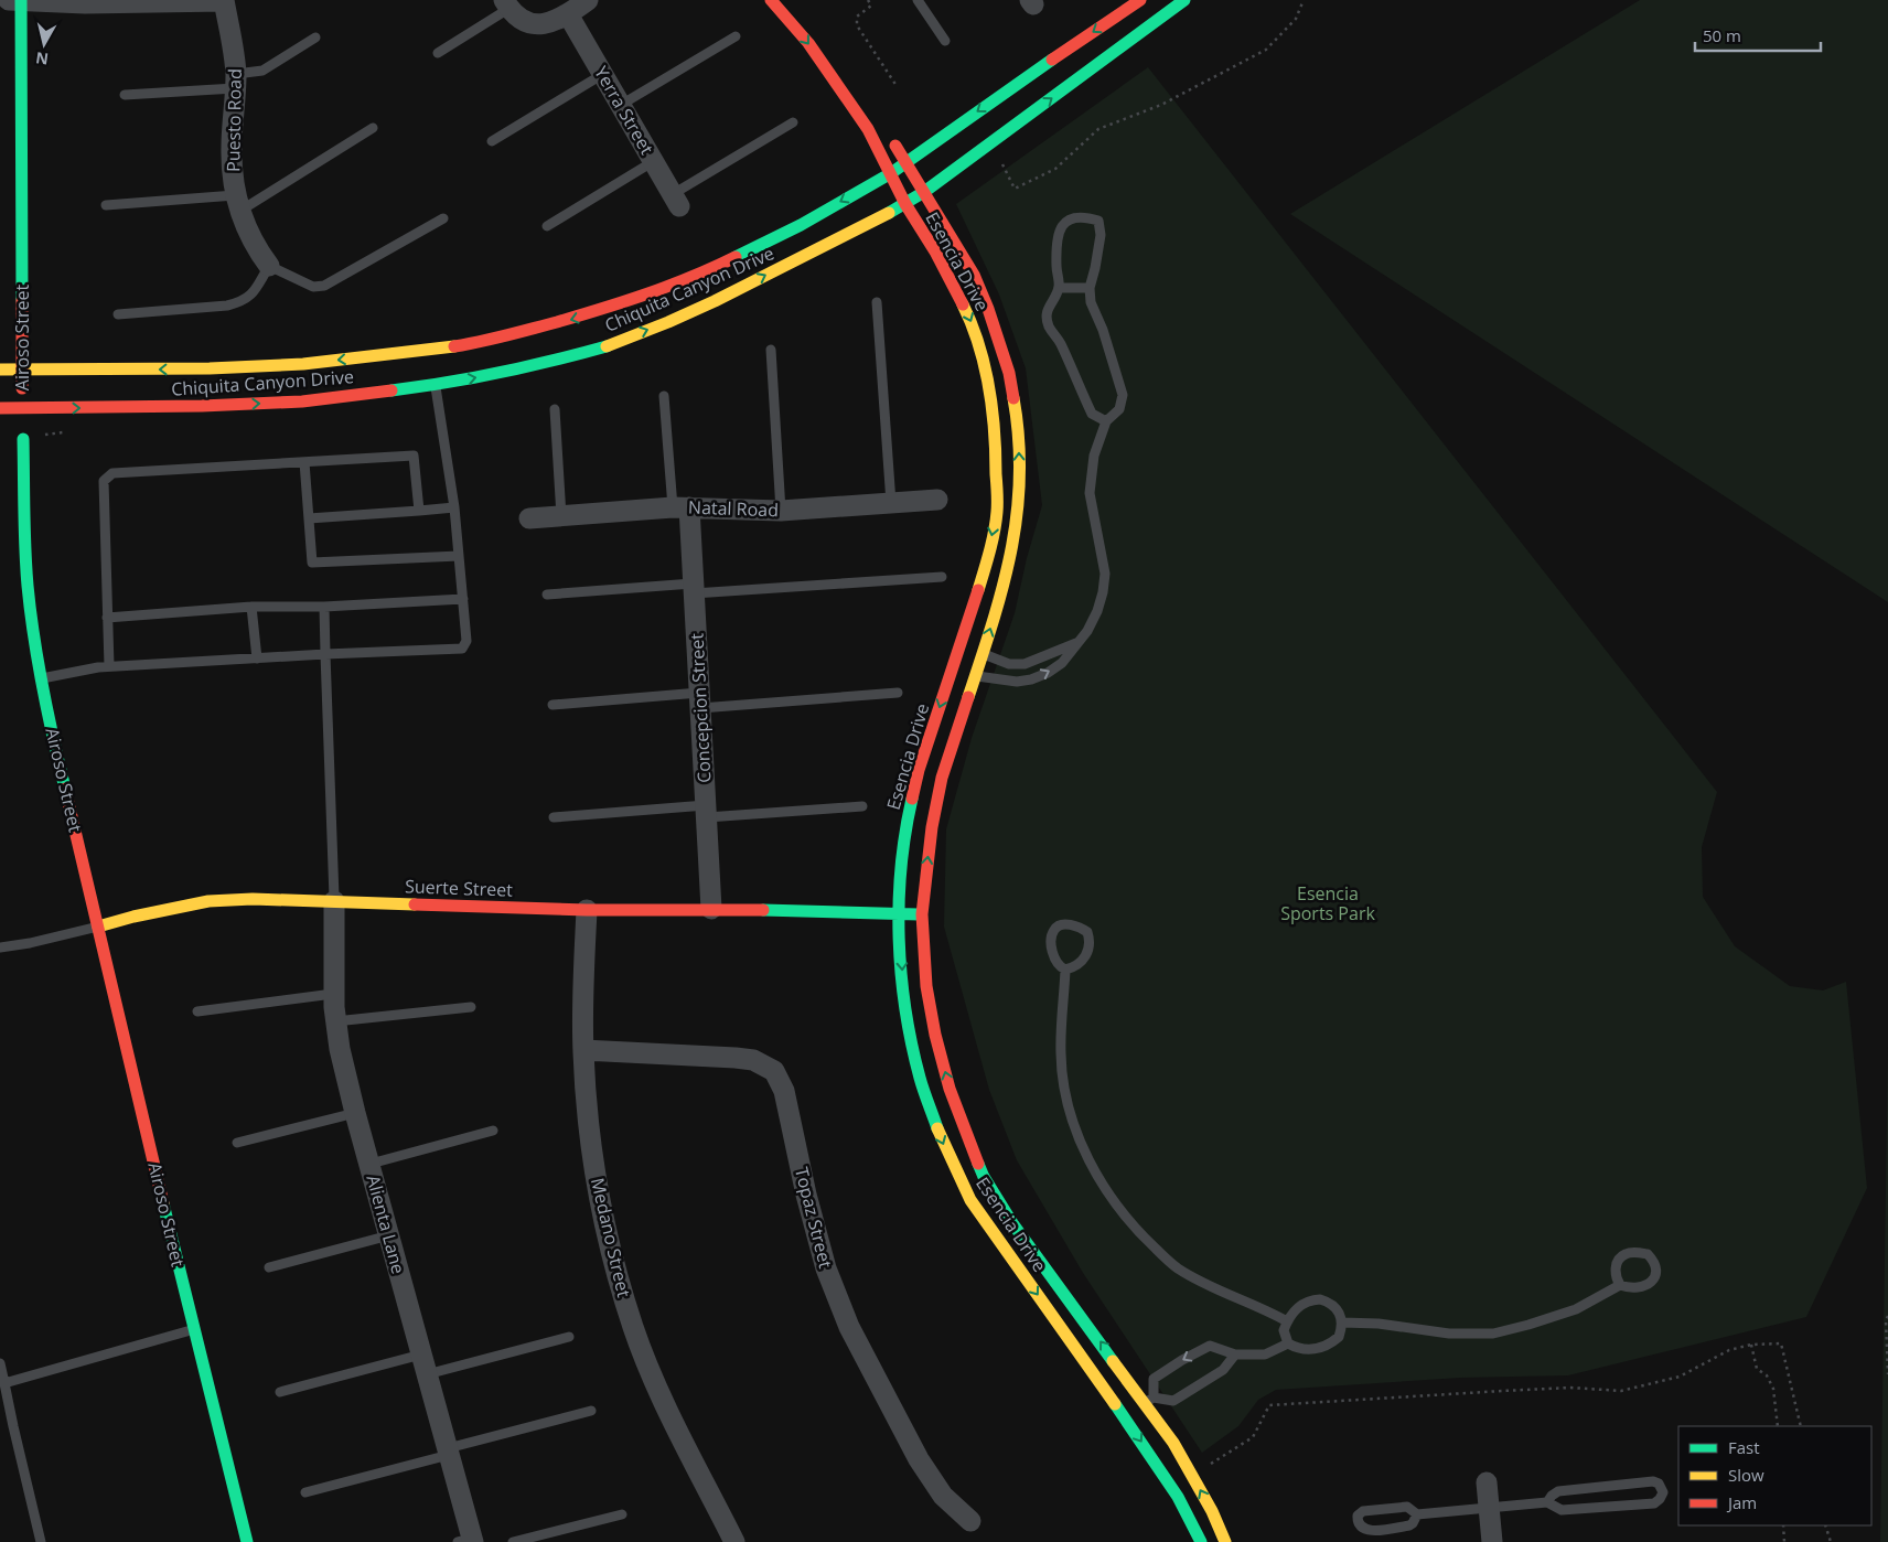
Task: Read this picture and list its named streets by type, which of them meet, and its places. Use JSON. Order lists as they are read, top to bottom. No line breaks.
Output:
{"streets":{"street":["Yerra Street","Puesto Road","Esencia Drive","Chiquita Canyon Drive","Airoso Street","Natal Road","Concepcion Street","Suerte Street","Topaz Street","Alienta Lane","Medano Street"]},"crossings":[["Esencia Drive","Chiquita Canyon Drive"],["Esencia Drive","Suerte Street"],["Chiquita Canyon Drive","Airoso Street"],["Airoso Street","Suerte Street"],["Natal Road","Concepcion Street"],["Concepcion Street","Suerte Street"],["Suerte Street","Alienta Lane"],["Suerte Street","Medano Street"],["Topaz Street","Medano Street"]],"parks":["Esencia Sports Park"],"legend":["Fast","Slow","Jam"],"scale_bar":"50 m","north":"bottom"}
